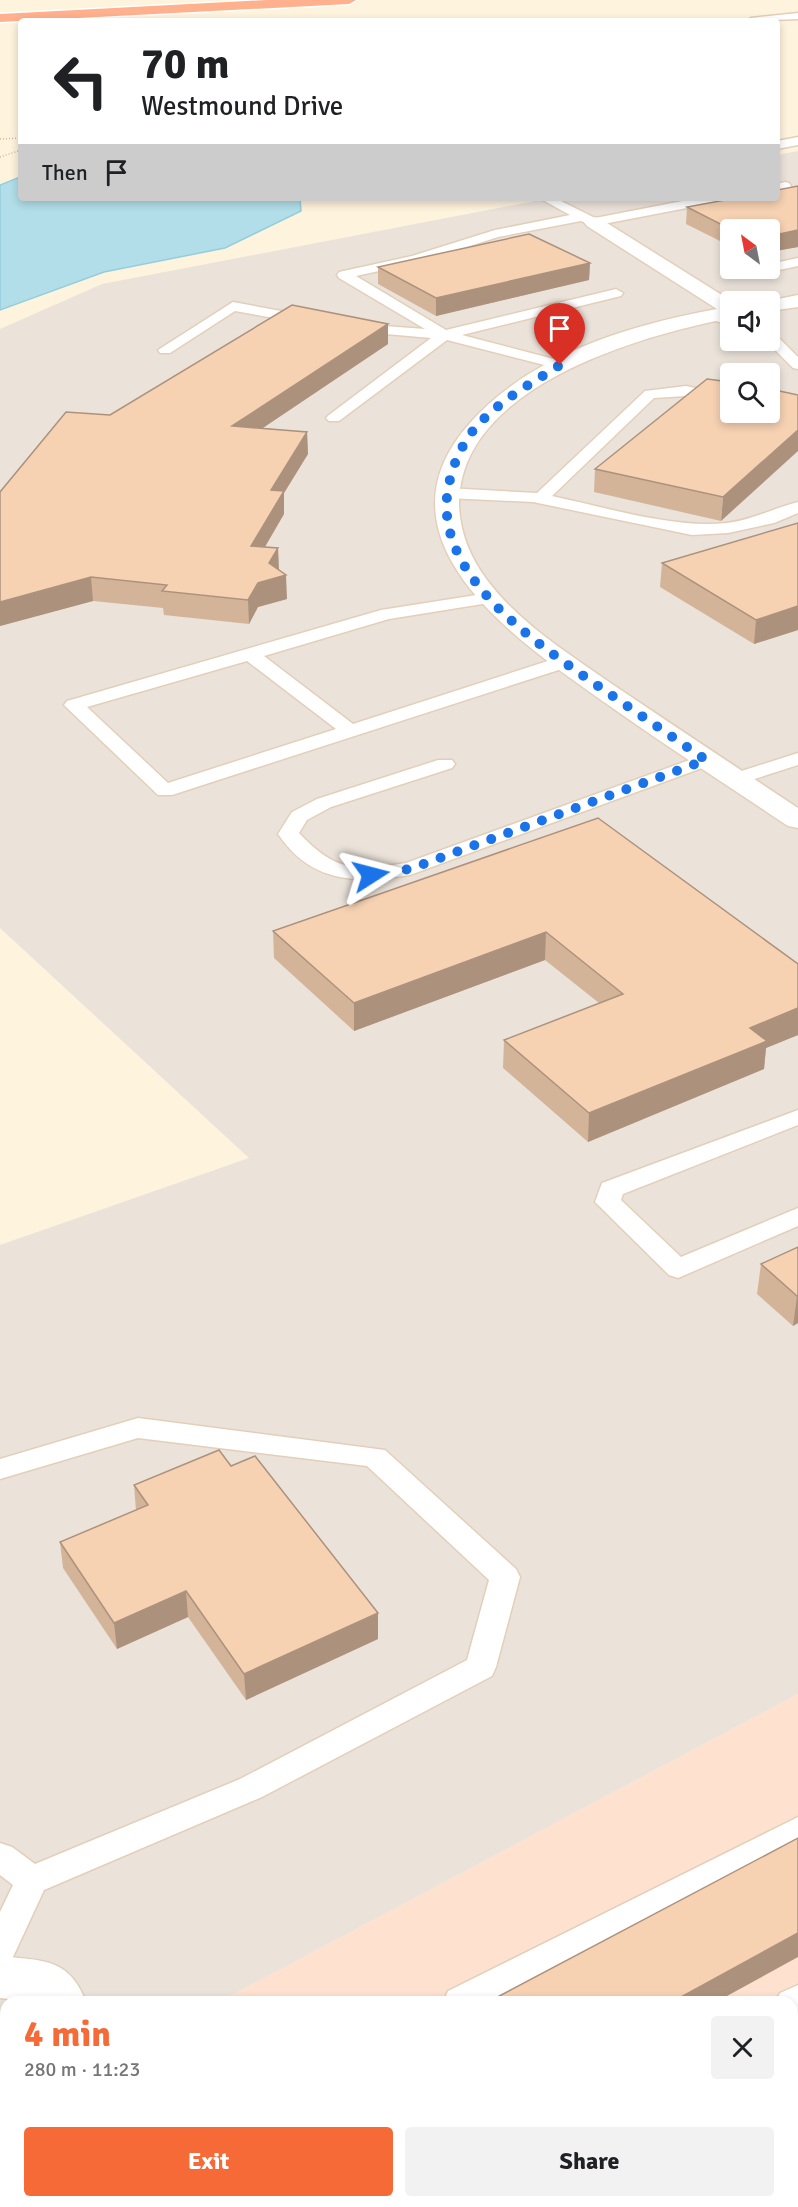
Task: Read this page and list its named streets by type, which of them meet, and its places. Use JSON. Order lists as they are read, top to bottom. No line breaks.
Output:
{"north":"top left","page":{"turn":["70 m","Westmound Drive"],"then":"Then","heading":["4 min","280 m · 11:23"],"buttons":["Exit","Share"]}}
